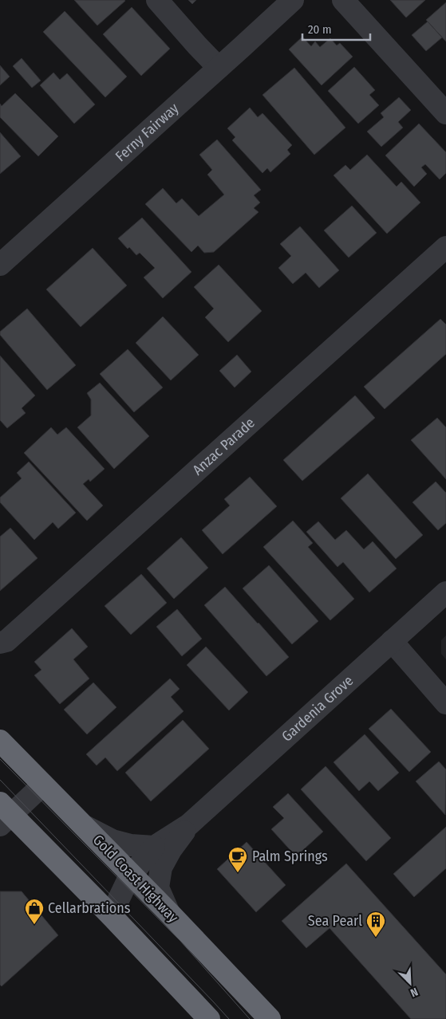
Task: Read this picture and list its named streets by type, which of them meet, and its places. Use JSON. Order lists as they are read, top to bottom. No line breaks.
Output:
{"streets":{"highway":["Gold Coast Highway"],"street":["Ferny Fairway","Anzac Parade","Gardenia Grove"]},"crossings":[["Gardenia Grove","Gold Coast Highway"]],"places":{"cafe":["Palm Springs"],"shop":["Cellarbrations"],"building":["Sea Pearl"]},"scale_bar":"20 m","north":"bottom right"}
